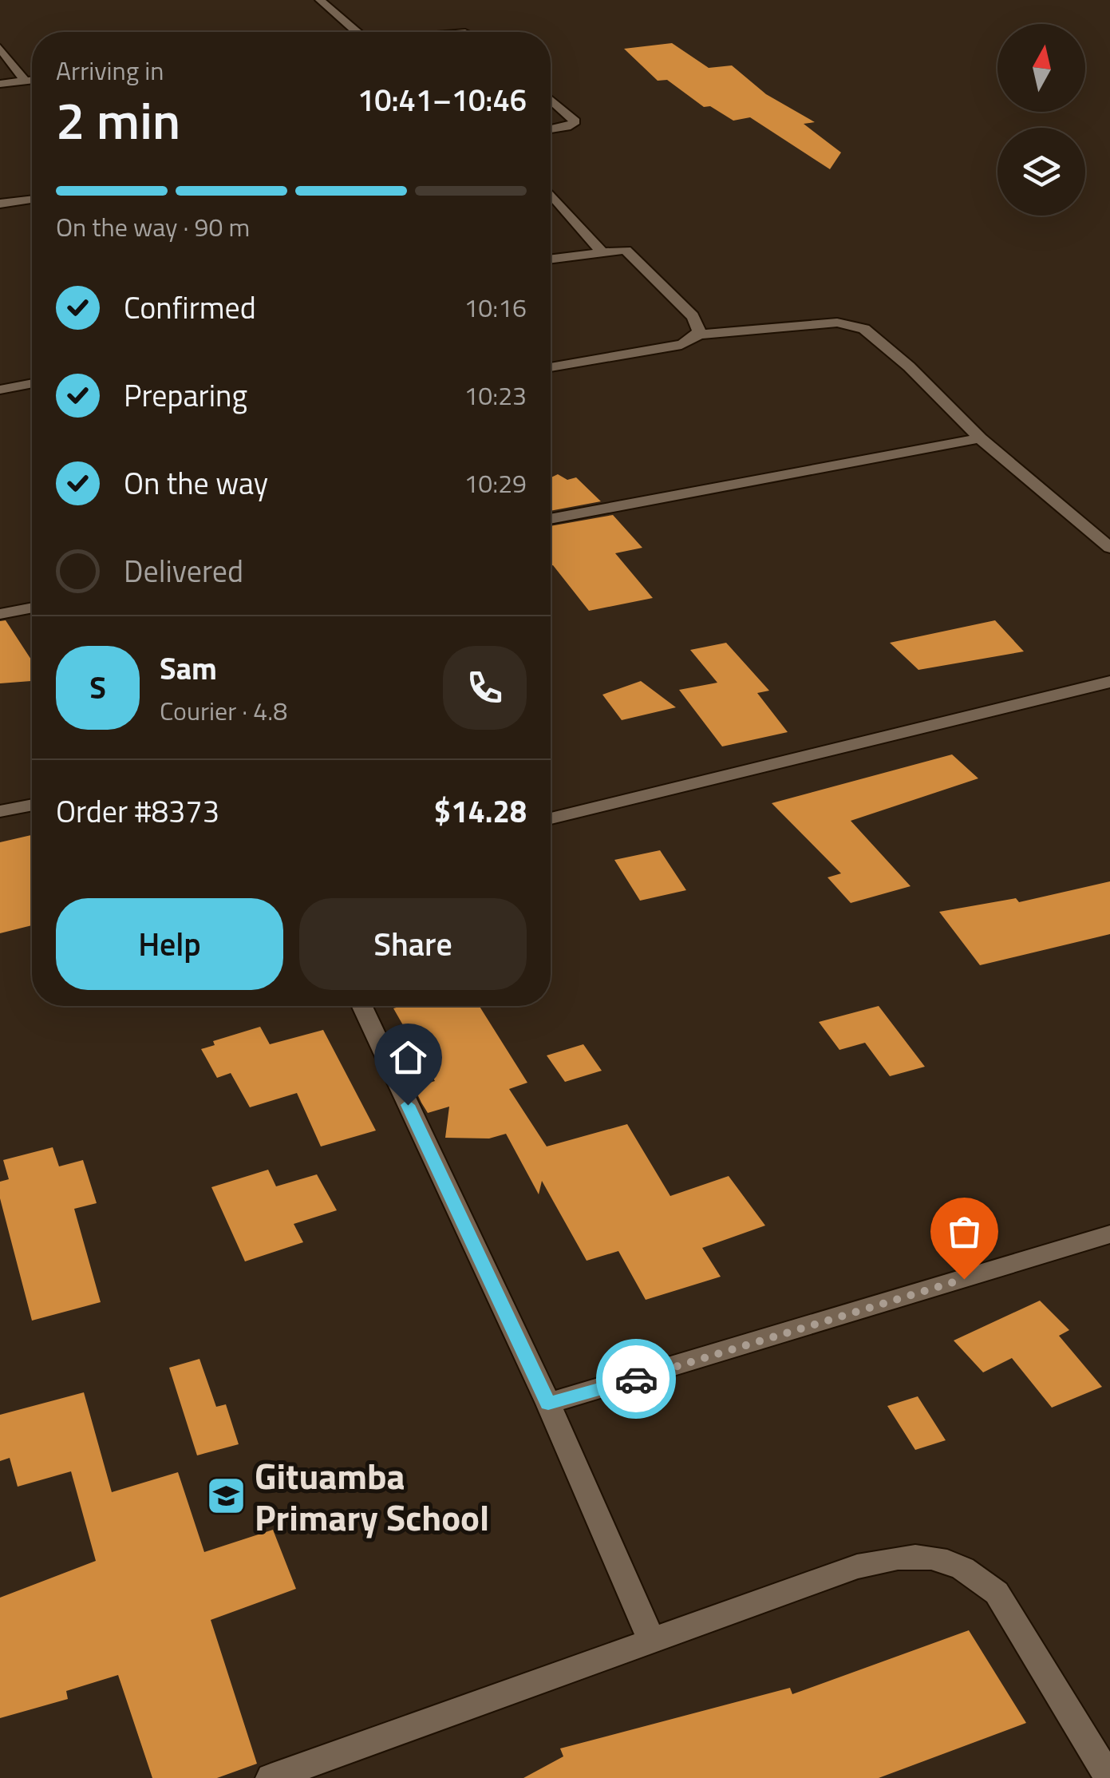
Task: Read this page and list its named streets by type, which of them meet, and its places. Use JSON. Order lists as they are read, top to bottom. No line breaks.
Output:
{"places":{"school or university":["Gituamba Primary School"]},"north":"top","page":{"heading":["2 min","Arriving in","10:41–10:46"],"panel":["Sam","Courier · 4.8","Order #8373","$14.28"],"bar":"On the way · 90 m","list":[["Confirmed","10:16"],["Preparing","10:23"],["On the way","10:29"],"Delivered"],"round":"S","buttons":["Help","Share"]}}
